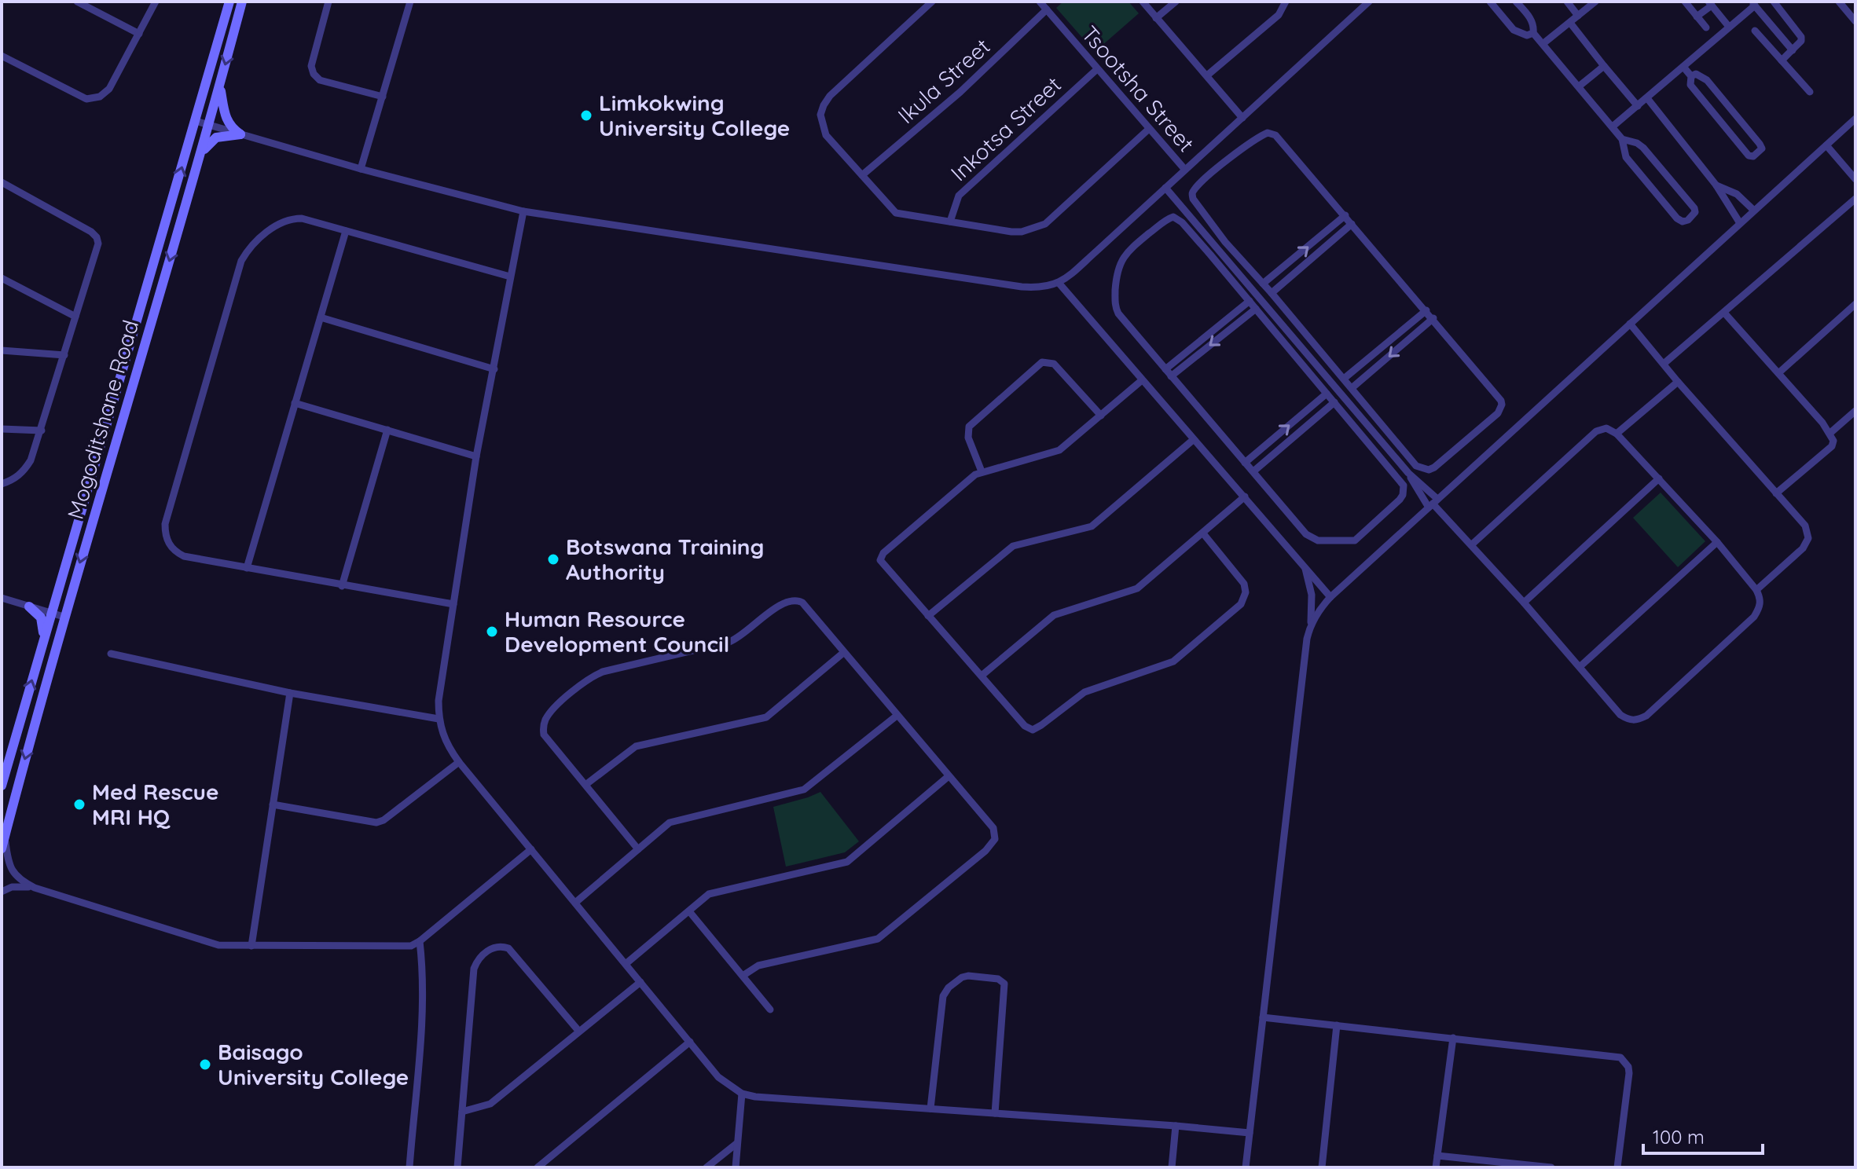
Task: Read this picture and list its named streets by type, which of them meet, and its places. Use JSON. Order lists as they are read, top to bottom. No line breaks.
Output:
{"streets":{"main road":["Mogoditshane Road"],"street":["Ikula Street","Tsootsha Street","Inkotsa Street"]},"crossings":[["Ikula Street","Tsootsha Street"],["Tsootsha Street","Inkotsa Street"]],"places":["Limkokwing University College","Botswana Training Authority","Human Resource Development Council","Med Rescue MRI HQ","Baisago University College"],"scale_bar":"100 m"}
